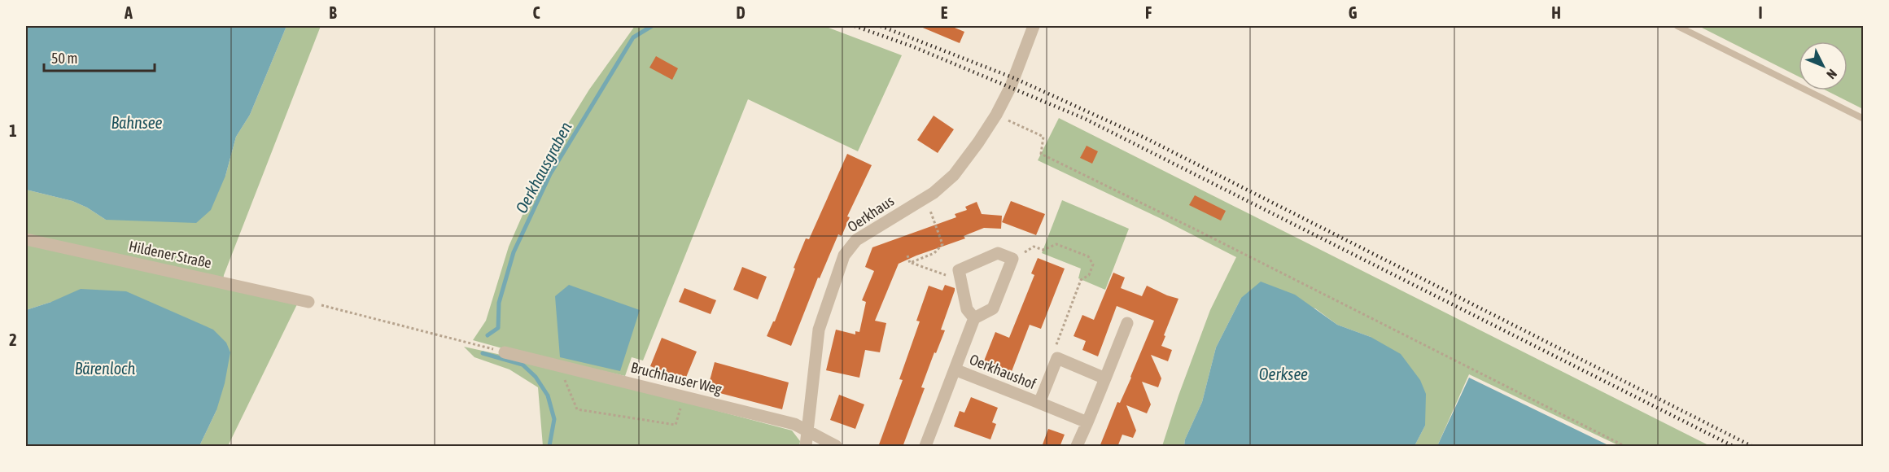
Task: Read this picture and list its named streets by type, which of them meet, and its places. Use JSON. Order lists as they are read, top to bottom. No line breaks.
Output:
{"streets":{"street":["Oerkhaus","Hildener Straße","Oerkhaushof","Bruchhauser Weg"]},"crossings":[["Oerkhaus","Bruchhauser Weg"]],"water":["Bahnsee","Oerkhausgraben","Bärenloch","Oerksee"],"scale_bar":"50 m","north":"bottom right","grid":{"columns":["A","B","C","D","E","F","G","H","I"],"rows":["1","2"]}}
